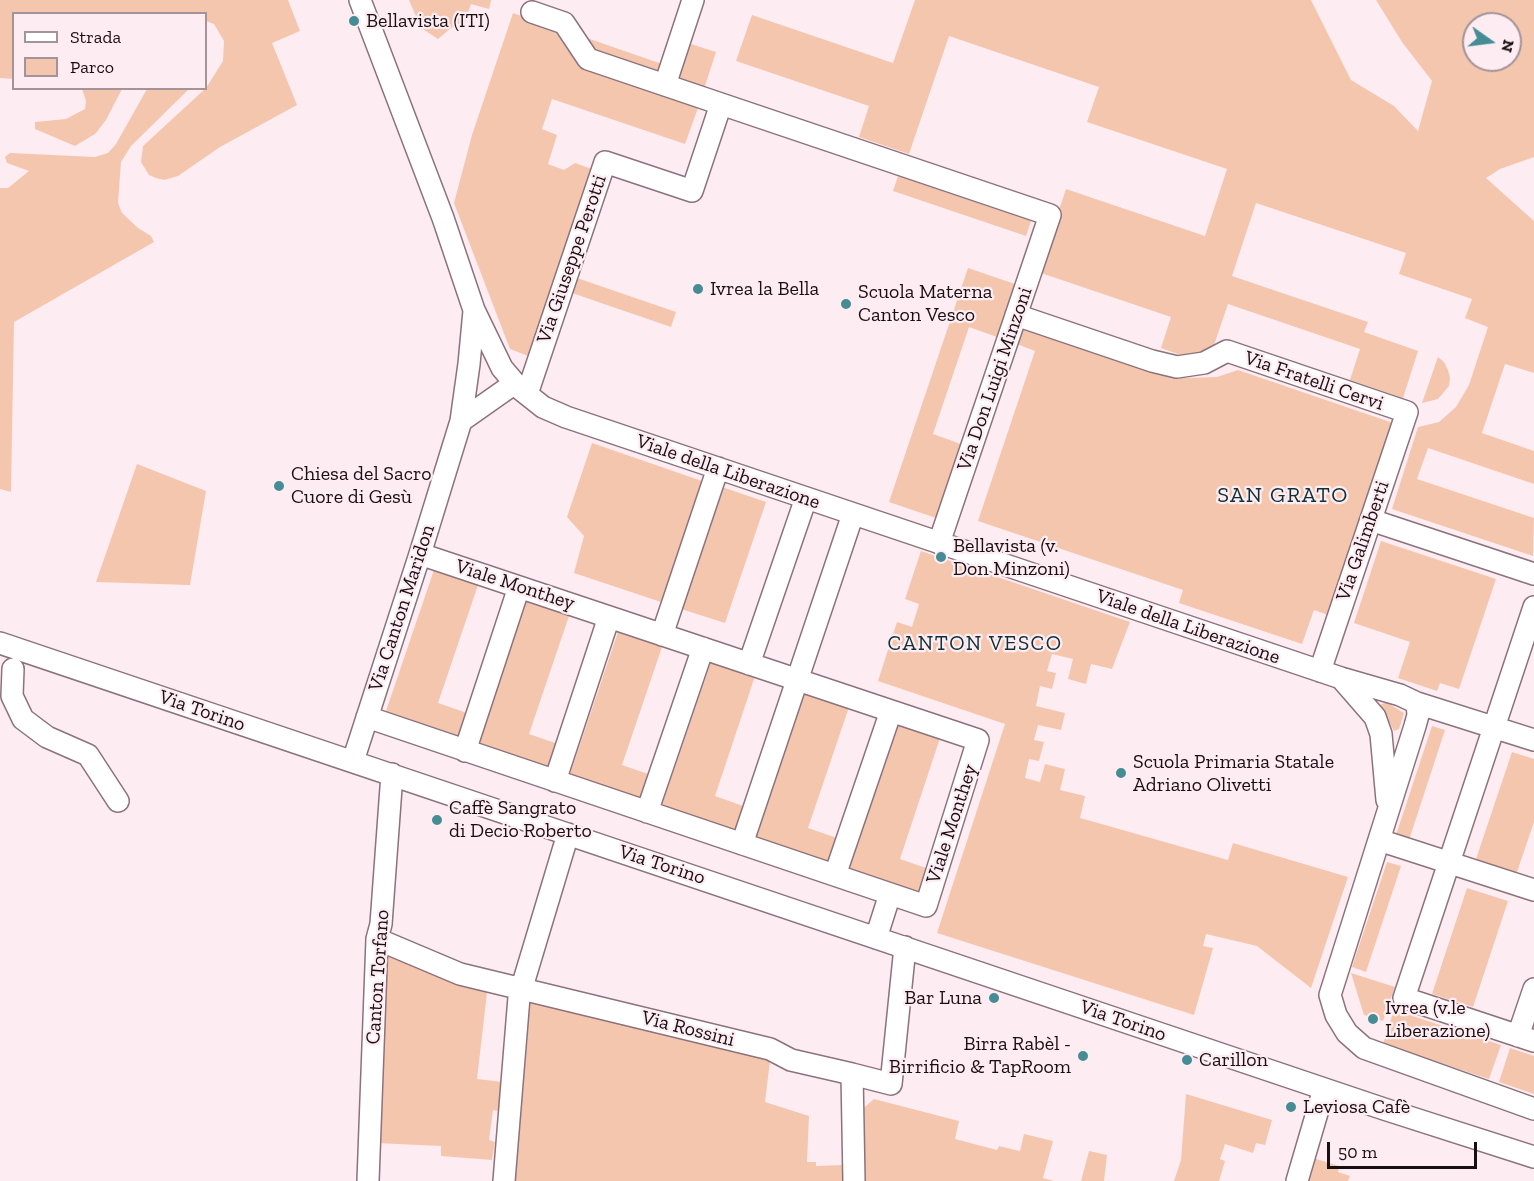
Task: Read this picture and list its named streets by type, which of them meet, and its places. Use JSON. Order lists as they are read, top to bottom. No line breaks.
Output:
{"streets":{"street":["Via Giuseppe Perotti","Via Don Luigi Minzoni","Via Fratelli Cervi","Viale della Liberazione","Via Galimberti","Viale Monthey","Via Canton Maridon","Via Torino","Canton Torfano","Via Rossini"]},"crossings":[["Via Giuseppe Perotti","Via Don Luigi Minzoni"],["Via Giuseppe Perotti","Viale della Liberazione"],["Via Don Luigi Minzoni","Via Fratelli Cervi"],["Via Don Luigi Minzoni","Viale della Liberazione"],["Via Fratelli Cervi","Via Galimberti"],["Viale della Liberazione","Via Galimberti"],["Viale della Liberazione","Via Canton Maridon"],["Viale Monthey","Via Canton Maridon"],["Via Canton Maridon","Via Torino"],["Via Torino","Canton Torfano"],["Via Torino","Via Rossini"],["Canton Torfano","Via Rossini"]],"districts":["SAN GRATO","CANTON VESCO"],"places":["Bellavista (ITI)","Ivrea la Bella","Scuola Materna Canton Vesco","Chiesa del Sacro Cuore di Gesù","Bellavista (v. Don Minzoni)","Scuola Primaria Statale Adriano Olivetti","Caffè Sangrato di Decio Roberto","Bar Luna","Ivrea (v.le Liberazione)","Birra Rabèl - Birrificio & TapRoom","Carillon","Leviosa Cafè"],"legend":["Strada","Parco"],"scale_bar":"50 m","north":"right"}
